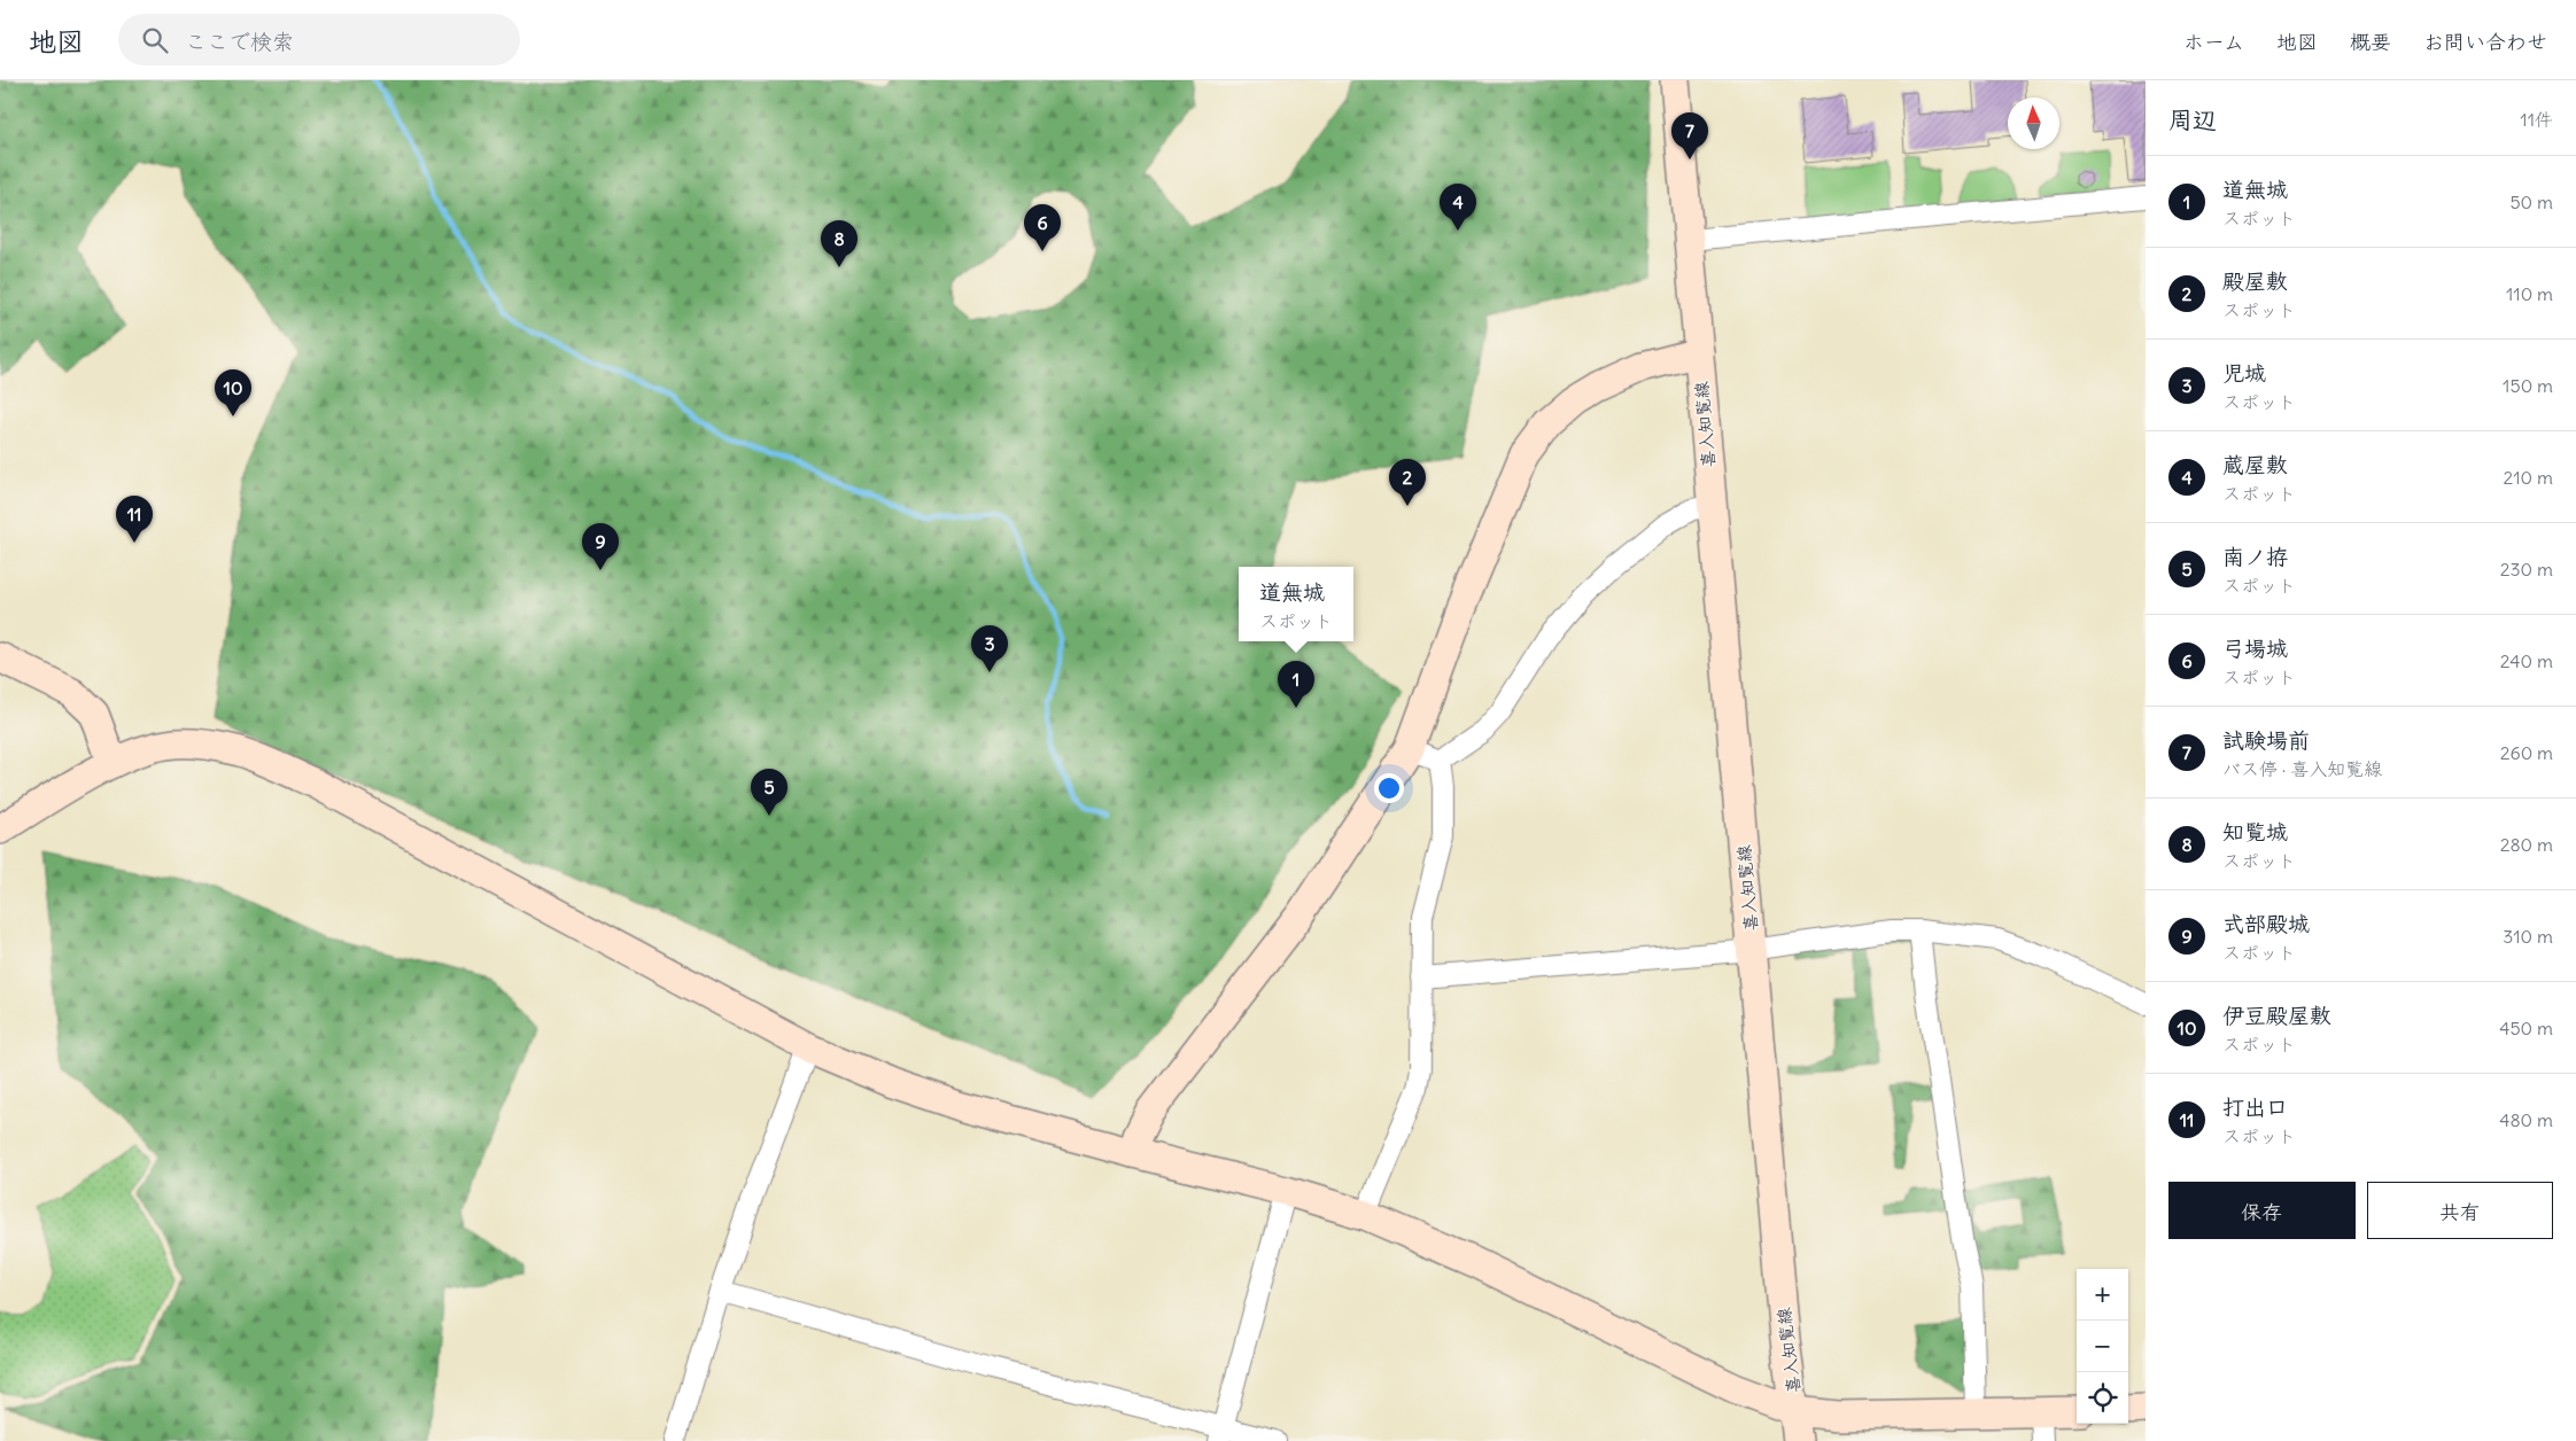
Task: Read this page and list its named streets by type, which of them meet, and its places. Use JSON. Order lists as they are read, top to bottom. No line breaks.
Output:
{"streets":{"street":["喜入知覧線"]},"north":"top","page":{"header":"地図","search":"ここで検索","nav":["ホーム","地図","概要","お問い合わせ"],"heading":["周辺","11件"],"pins":["7","4","6","8","10","2","11","9","3","1","5"],"list":[{"mark":"1","name":"道無城","note":"スポット","value":"50 m"},{"mark":"2","name":"殿屋敷","note":"スポット","value":"110 m"},{"mark":"3","name":"児城","note":"スポット","value":"150 m"},{"mark":"4","name":"蔵屋敷","note":"スポット","value":"210 m"},{"mark":"5","name":"南ノ拵","note":"スポット","value":"230 m"},{"mark":"6","name":"弓場城","note":"スポット","value":"240 m"},{"mark":"7","name":"試験場前","note":"バス停 · 喜入知覧線","value":"260 m"},{"mark":"8","name":"知覧城","note":"スポット","value":"280 m"},{"mark":"9","name":"式部殿城","note":"スポット","value":"310 m"},{"mark":"10","name":"伊豆殿屋敷","note":"スポット","value":"450 m"},{"mark":"11","name":"打出口","note":"スポット","value":"480 m"}],"popup":["道無城","スポット"],"buttons":["保存","共有"],"map_buttons":["+","−"]}}
